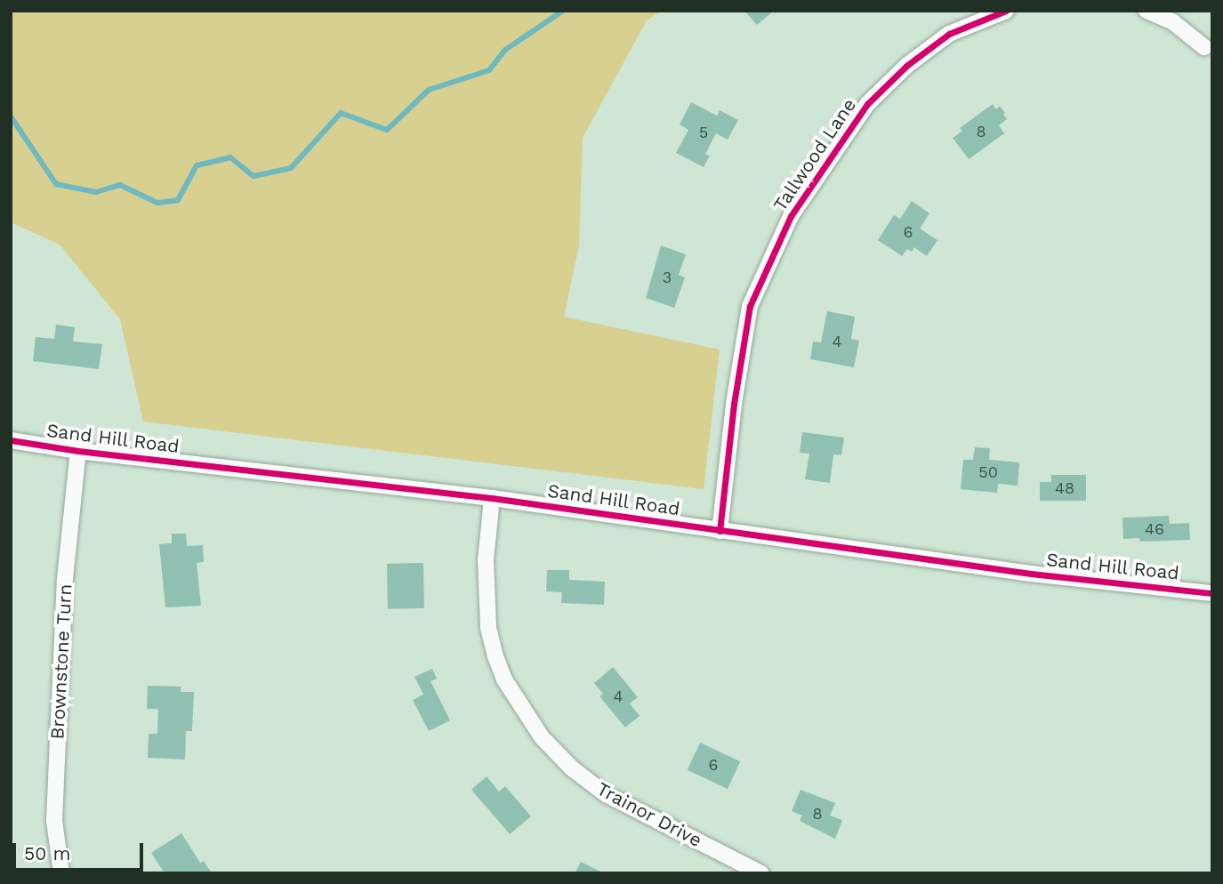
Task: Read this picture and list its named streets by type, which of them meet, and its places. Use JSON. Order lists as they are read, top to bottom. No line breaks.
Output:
{"streets":{"street":["Tallwood Lane","Sand Hill Road","Brownstone Turn","Trainor Drive"]},"crossings":[["Tallwood Lane","Sand Hill Road"],["Sand Hill Road","Brownstone Turn"],["Sand Hill Road","Trainor Drive"]],"house_numbers":["8","5","6","3","4","50","48","46","4","6","8"],"scale_bar":"50 m"}
